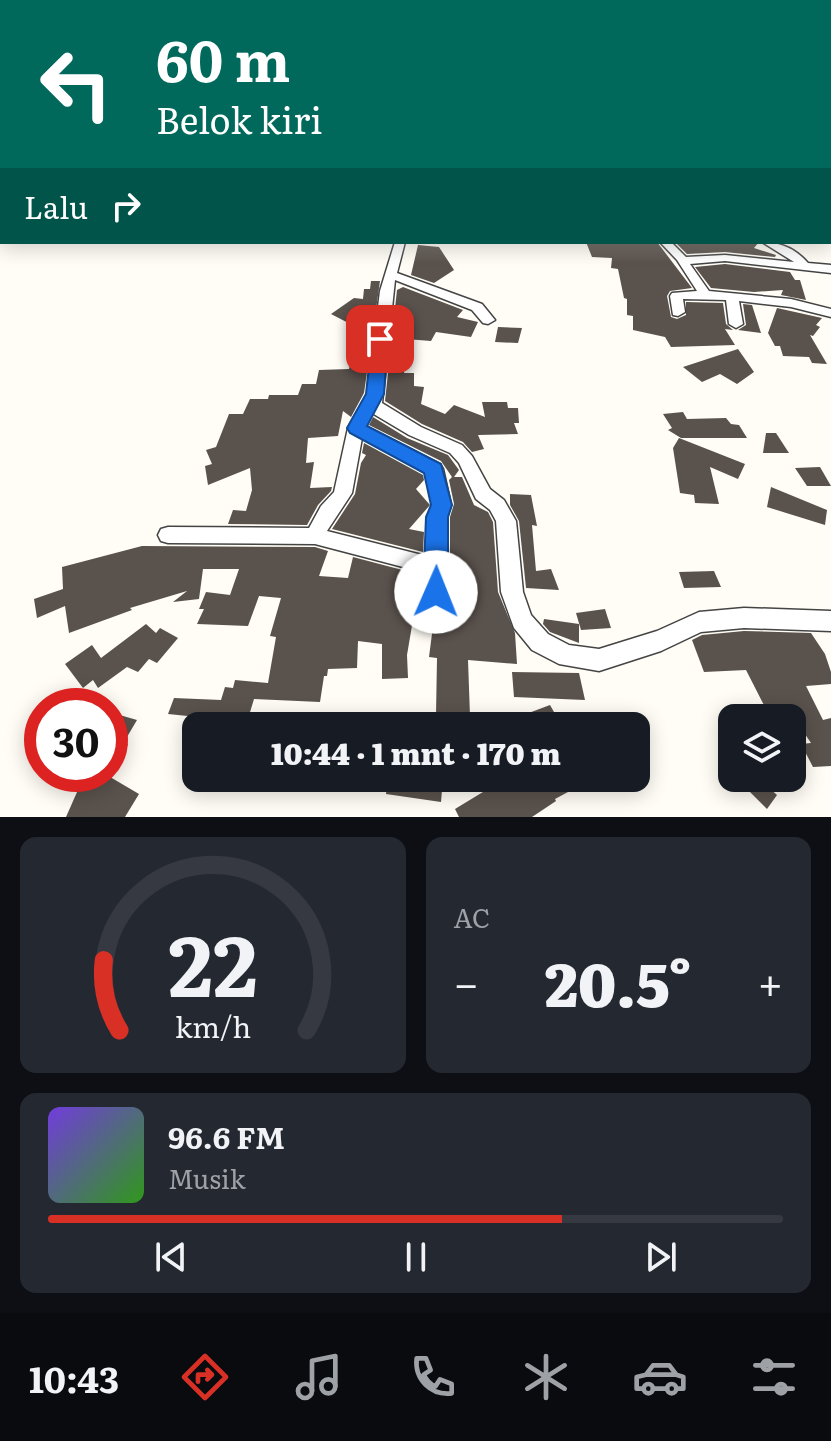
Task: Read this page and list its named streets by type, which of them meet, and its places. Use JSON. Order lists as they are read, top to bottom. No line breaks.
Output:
{"page":{"turn":["60 m","Belok kiri"],"then":"Lalu","limit":"30","trip":"10:44 · 1 mnt · 170 m","tile":"AC","heat":["−","20.5°","+"],"song":["96.6 FM","Musik"],"tabs":"10:43","gauge":["22","km/h"]}}
